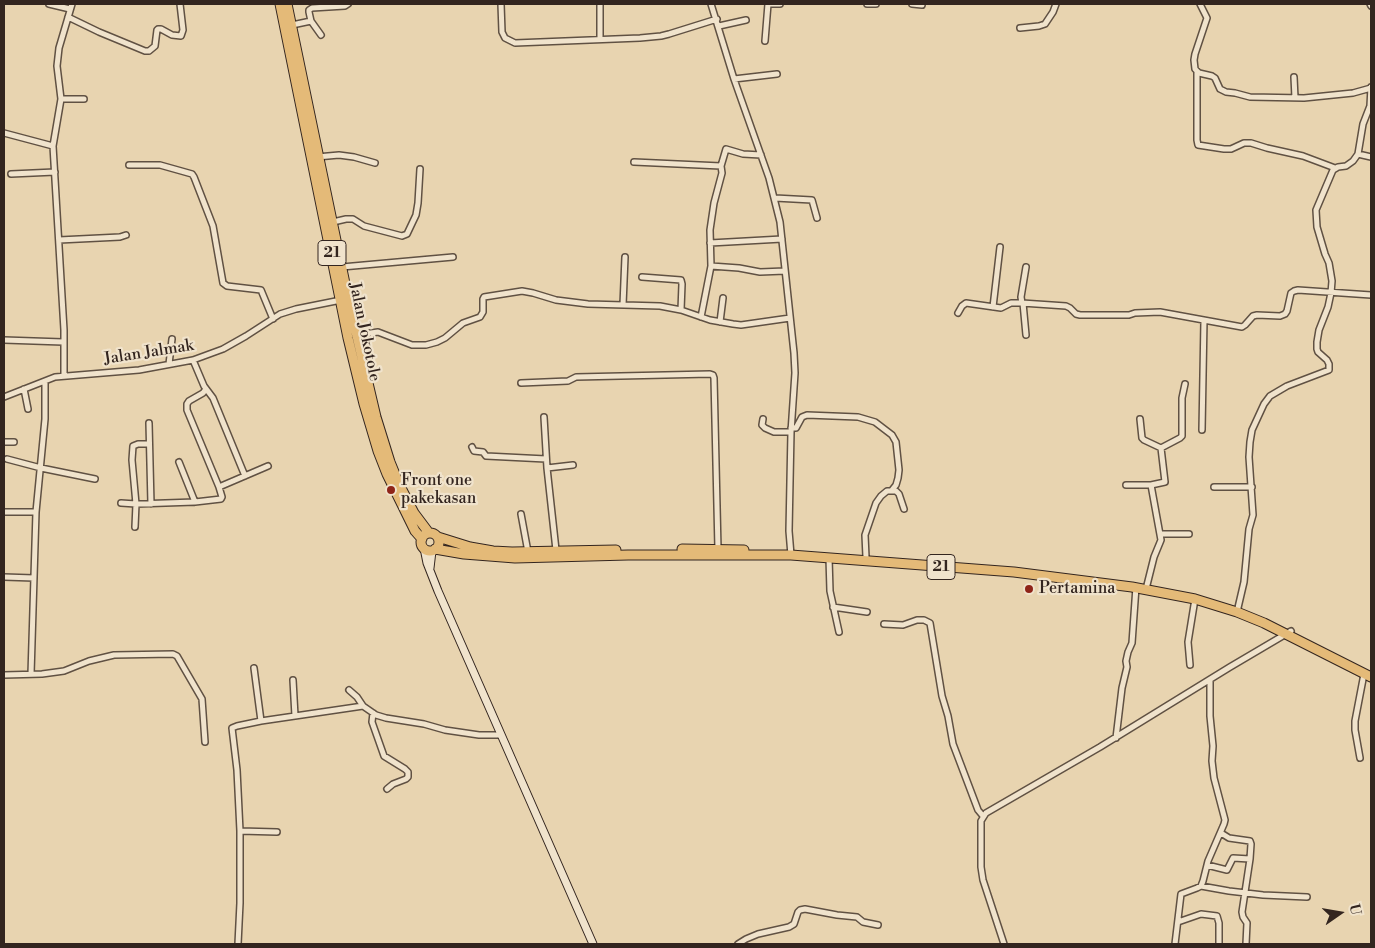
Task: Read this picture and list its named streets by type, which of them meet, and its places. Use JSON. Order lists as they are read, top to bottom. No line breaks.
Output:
{"streets":{"highway":["21","Jalan Jokotole"],"street":["Jalan Jalmak"]},"crossings":[["21","Jalan Jokotole"],["Jalan Jokotole","Jalan Jalmak"]],"places":["Front one pakekasan","Pertamina"],"north":"right"}
